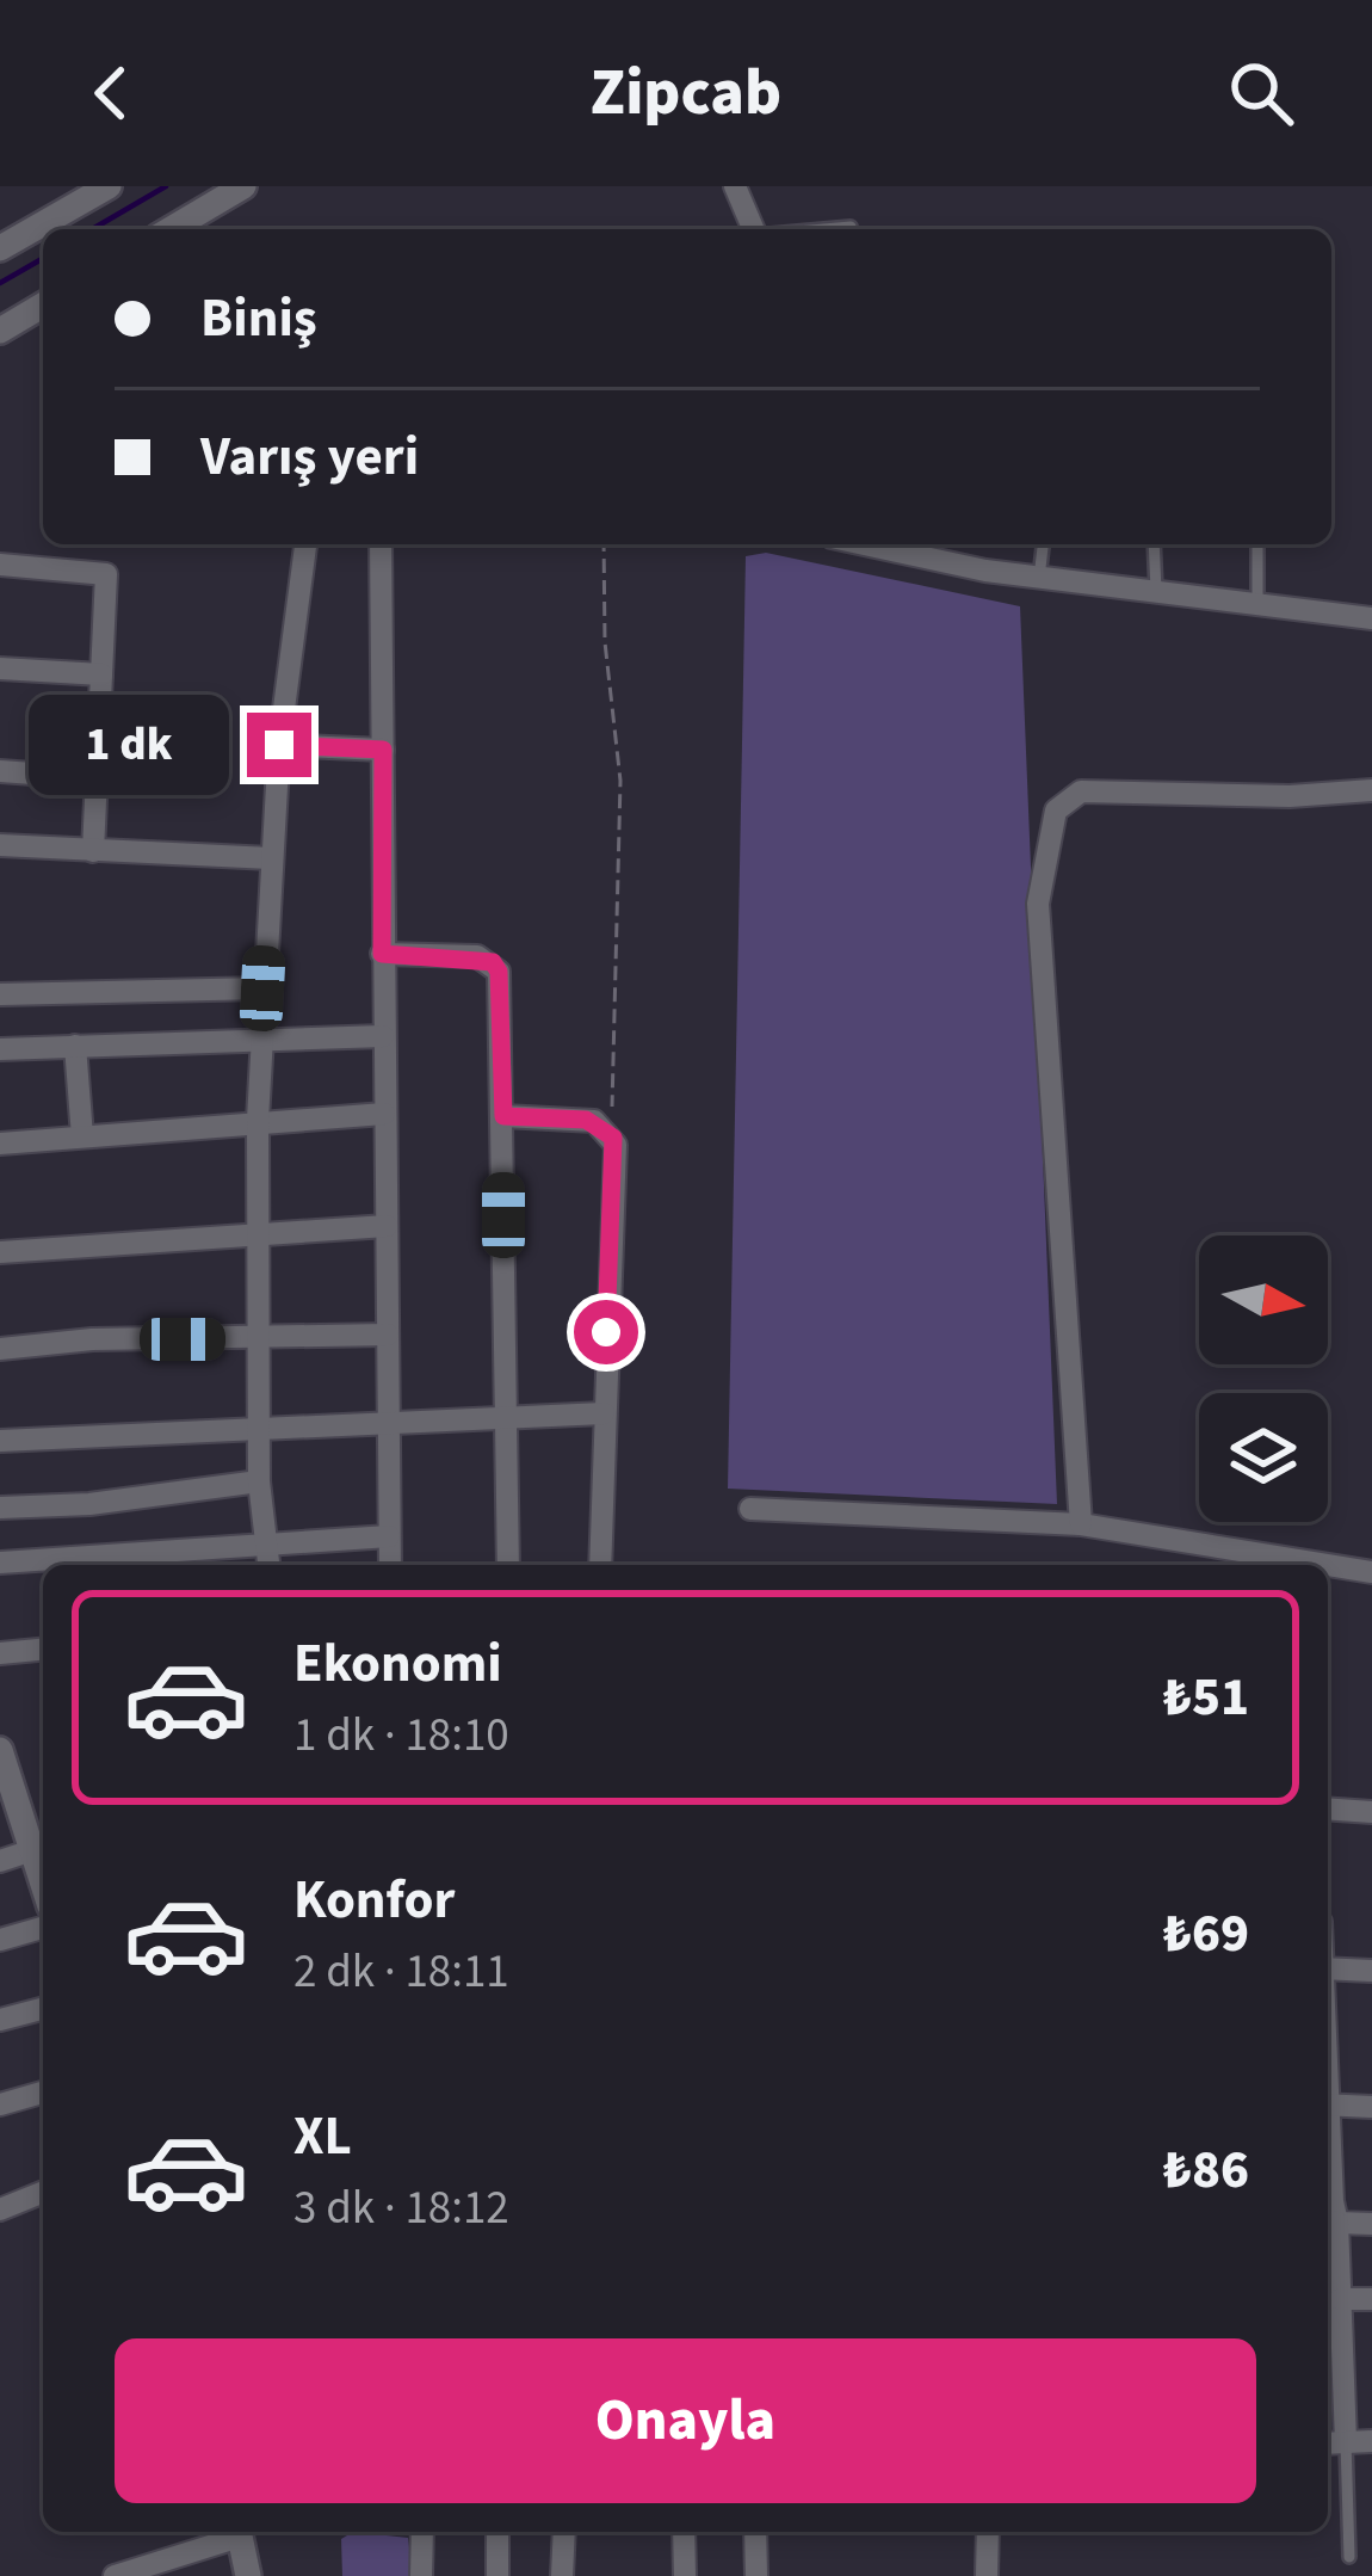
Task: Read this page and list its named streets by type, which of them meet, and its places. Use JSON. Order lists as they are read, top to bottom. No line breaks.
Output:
{"north":"right","page":{"header":"Zipcab","banner":["Biniş","Varış yeri"],"bubble":"1 dk","list":[{"name":"Ekonomi","note":"1 dk · 18:10","value":"₺51"},{"name":"Konfor","note":"2 dk · 18:11","value":"₺69"},{"name":"XL","note":"3 dk · 18:12","value":"₺86"}],"buttons":"Onayla"}}
